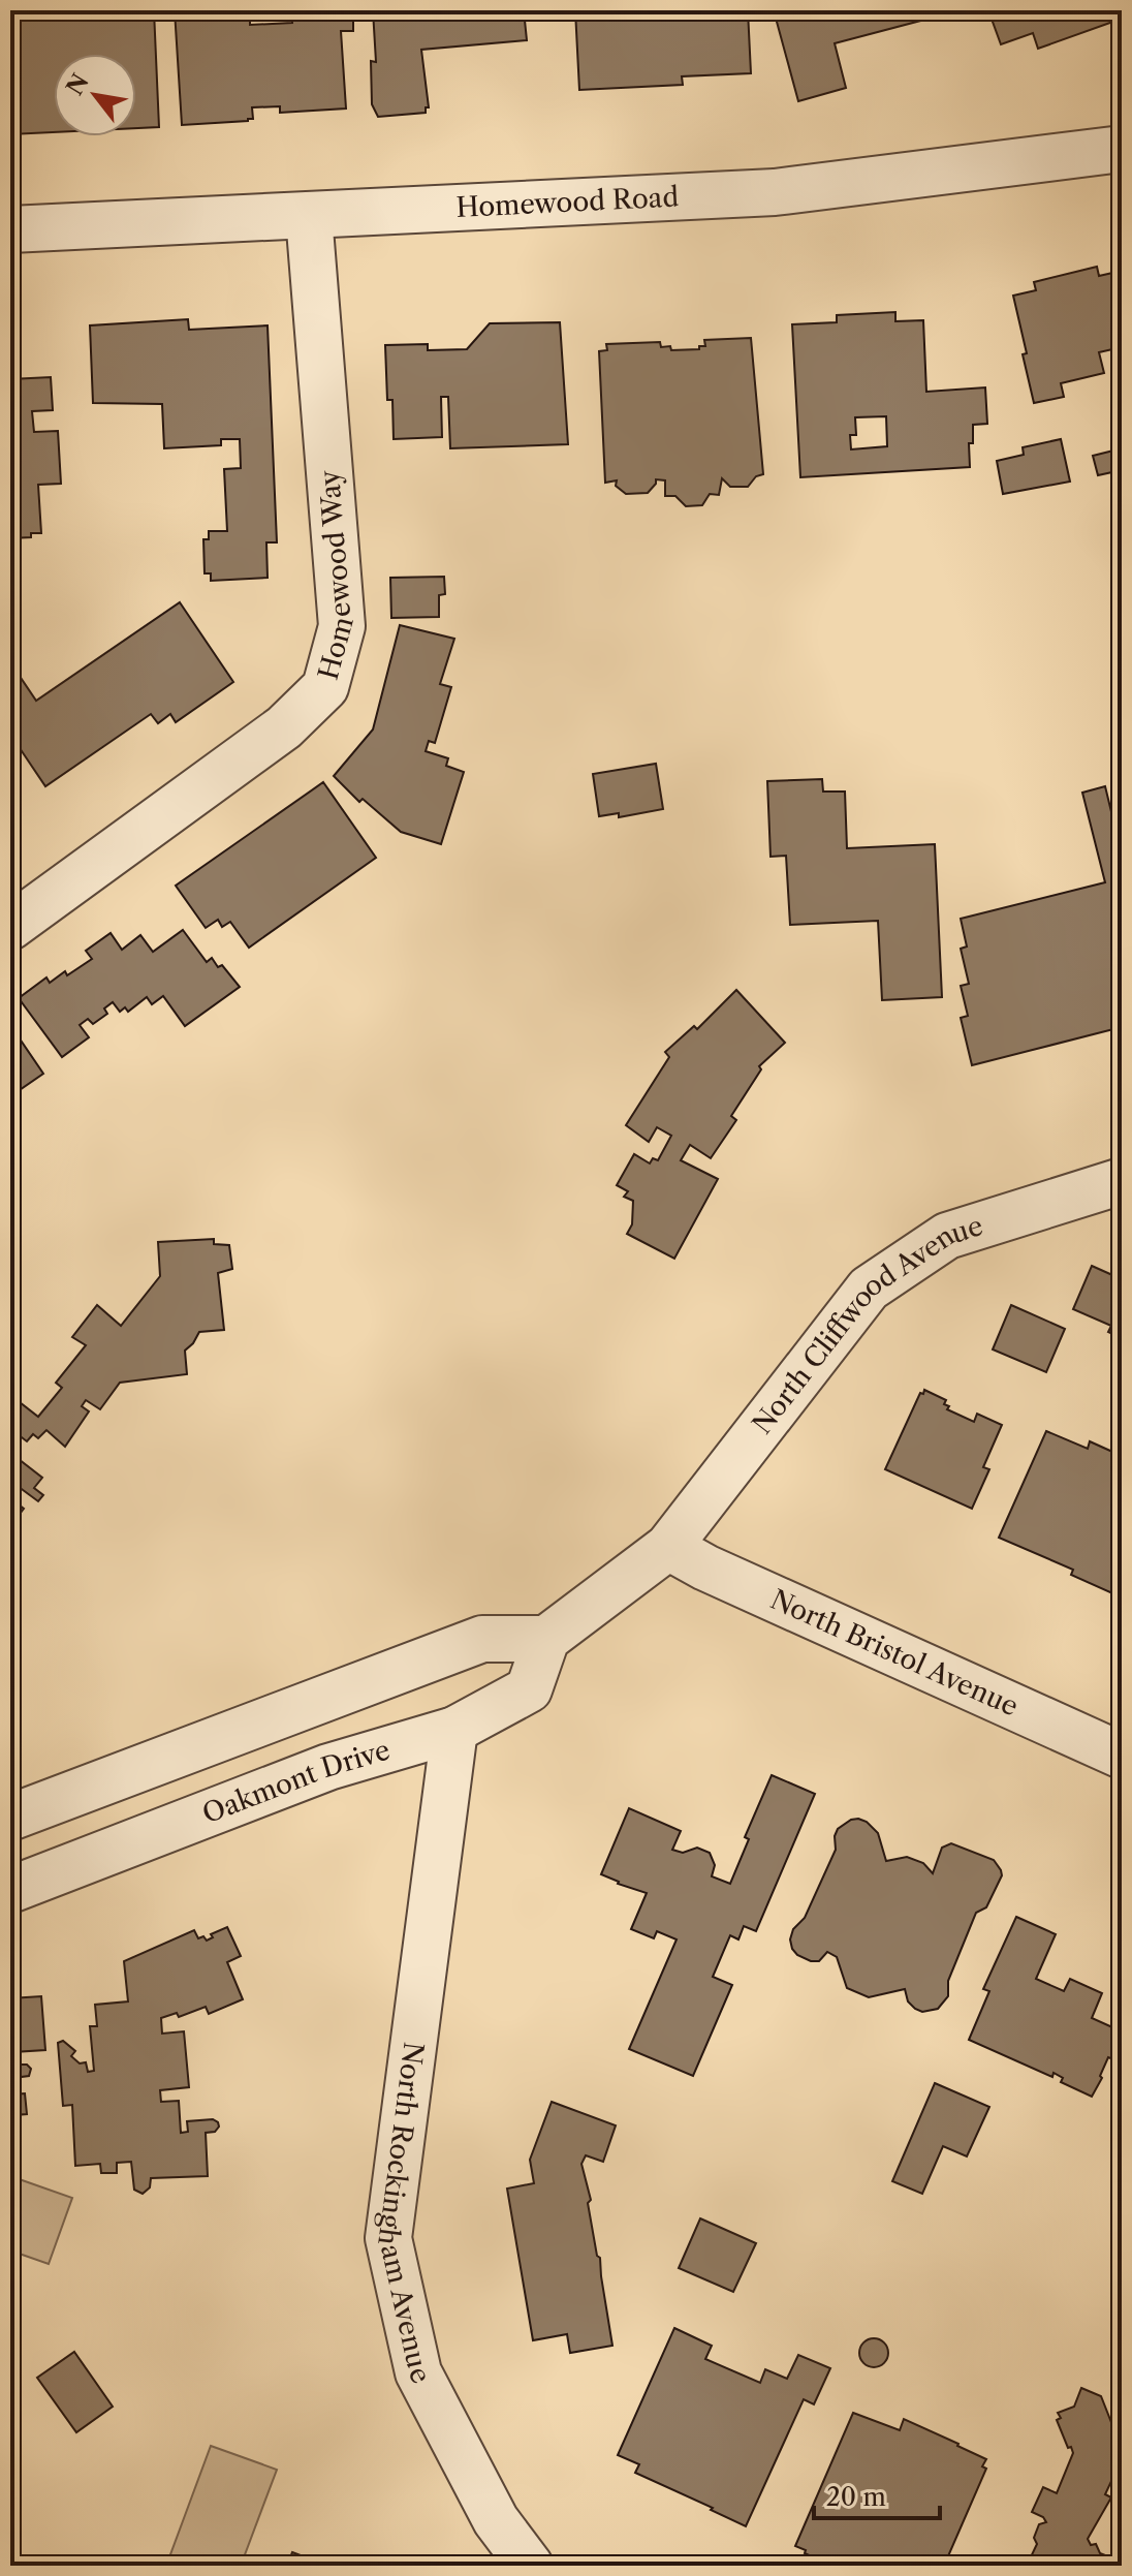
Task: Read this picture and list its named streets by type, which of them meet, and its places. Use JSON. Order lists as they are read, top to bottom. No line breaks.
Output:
{"streets":{"street":["Homewood Road","Homewood Way","North Cliffwood Avenue","North Bristol Avenue","Oakmont Drive","North Rockingham Avenue"]},"crossings":[["Homewood Road","Homewood Way"],["North Cliffwood Avenue","North Bristol Avenue"],["Oakmont Drive","North Rockingham Avenue"]],"scale_bar":"20 m","north":"top left"}
